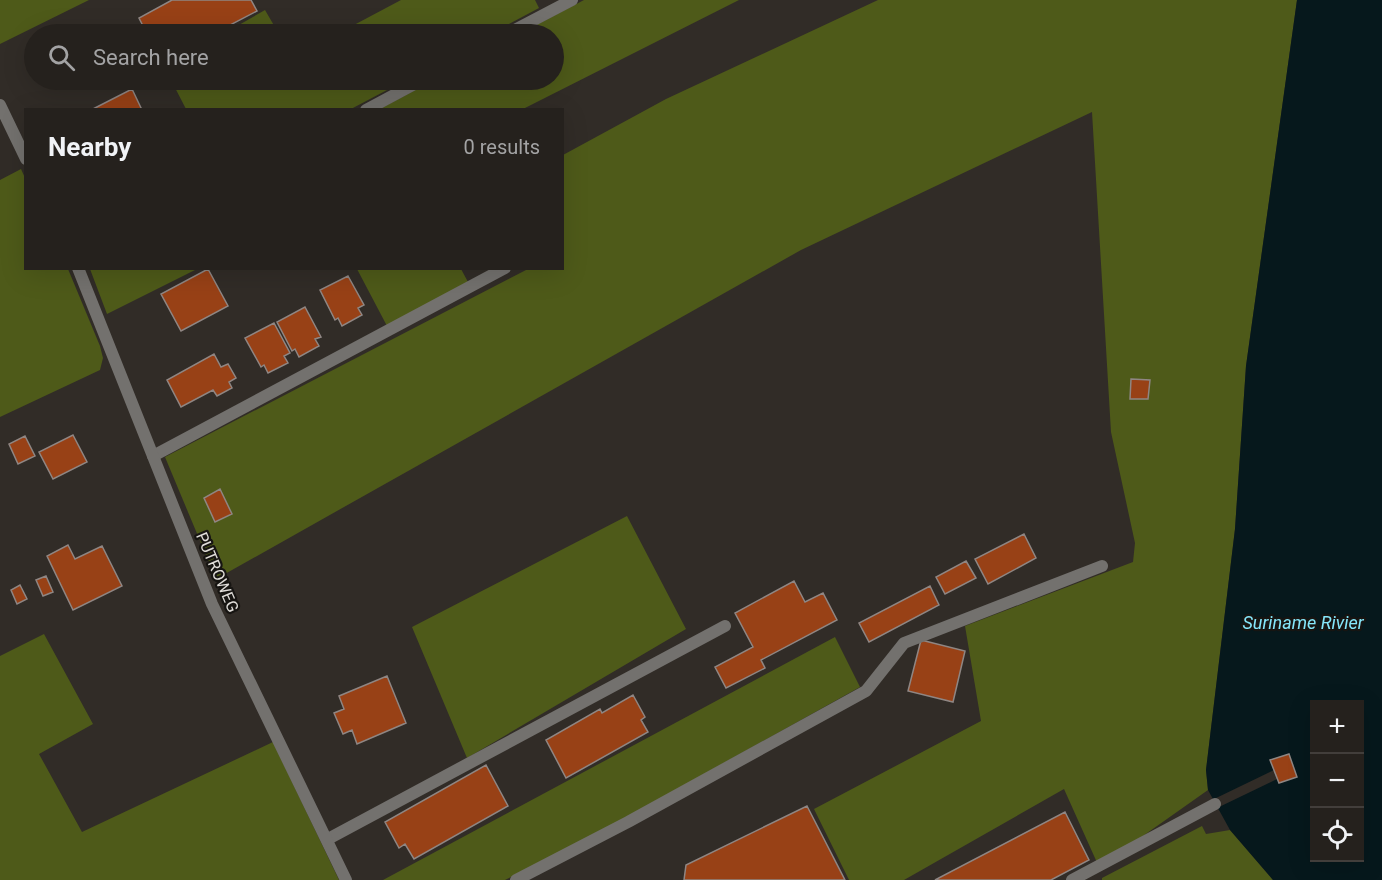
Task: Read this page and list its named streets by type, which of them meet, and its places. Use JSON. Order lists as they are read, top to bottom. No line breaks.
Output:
{"streets":{"street":["PUTROWEG"]},"water":["Suriname Rivier"],"page":{"search":"Search here","heading":["Nearby","0 results"],"map_buttons":["+","−"]}}
